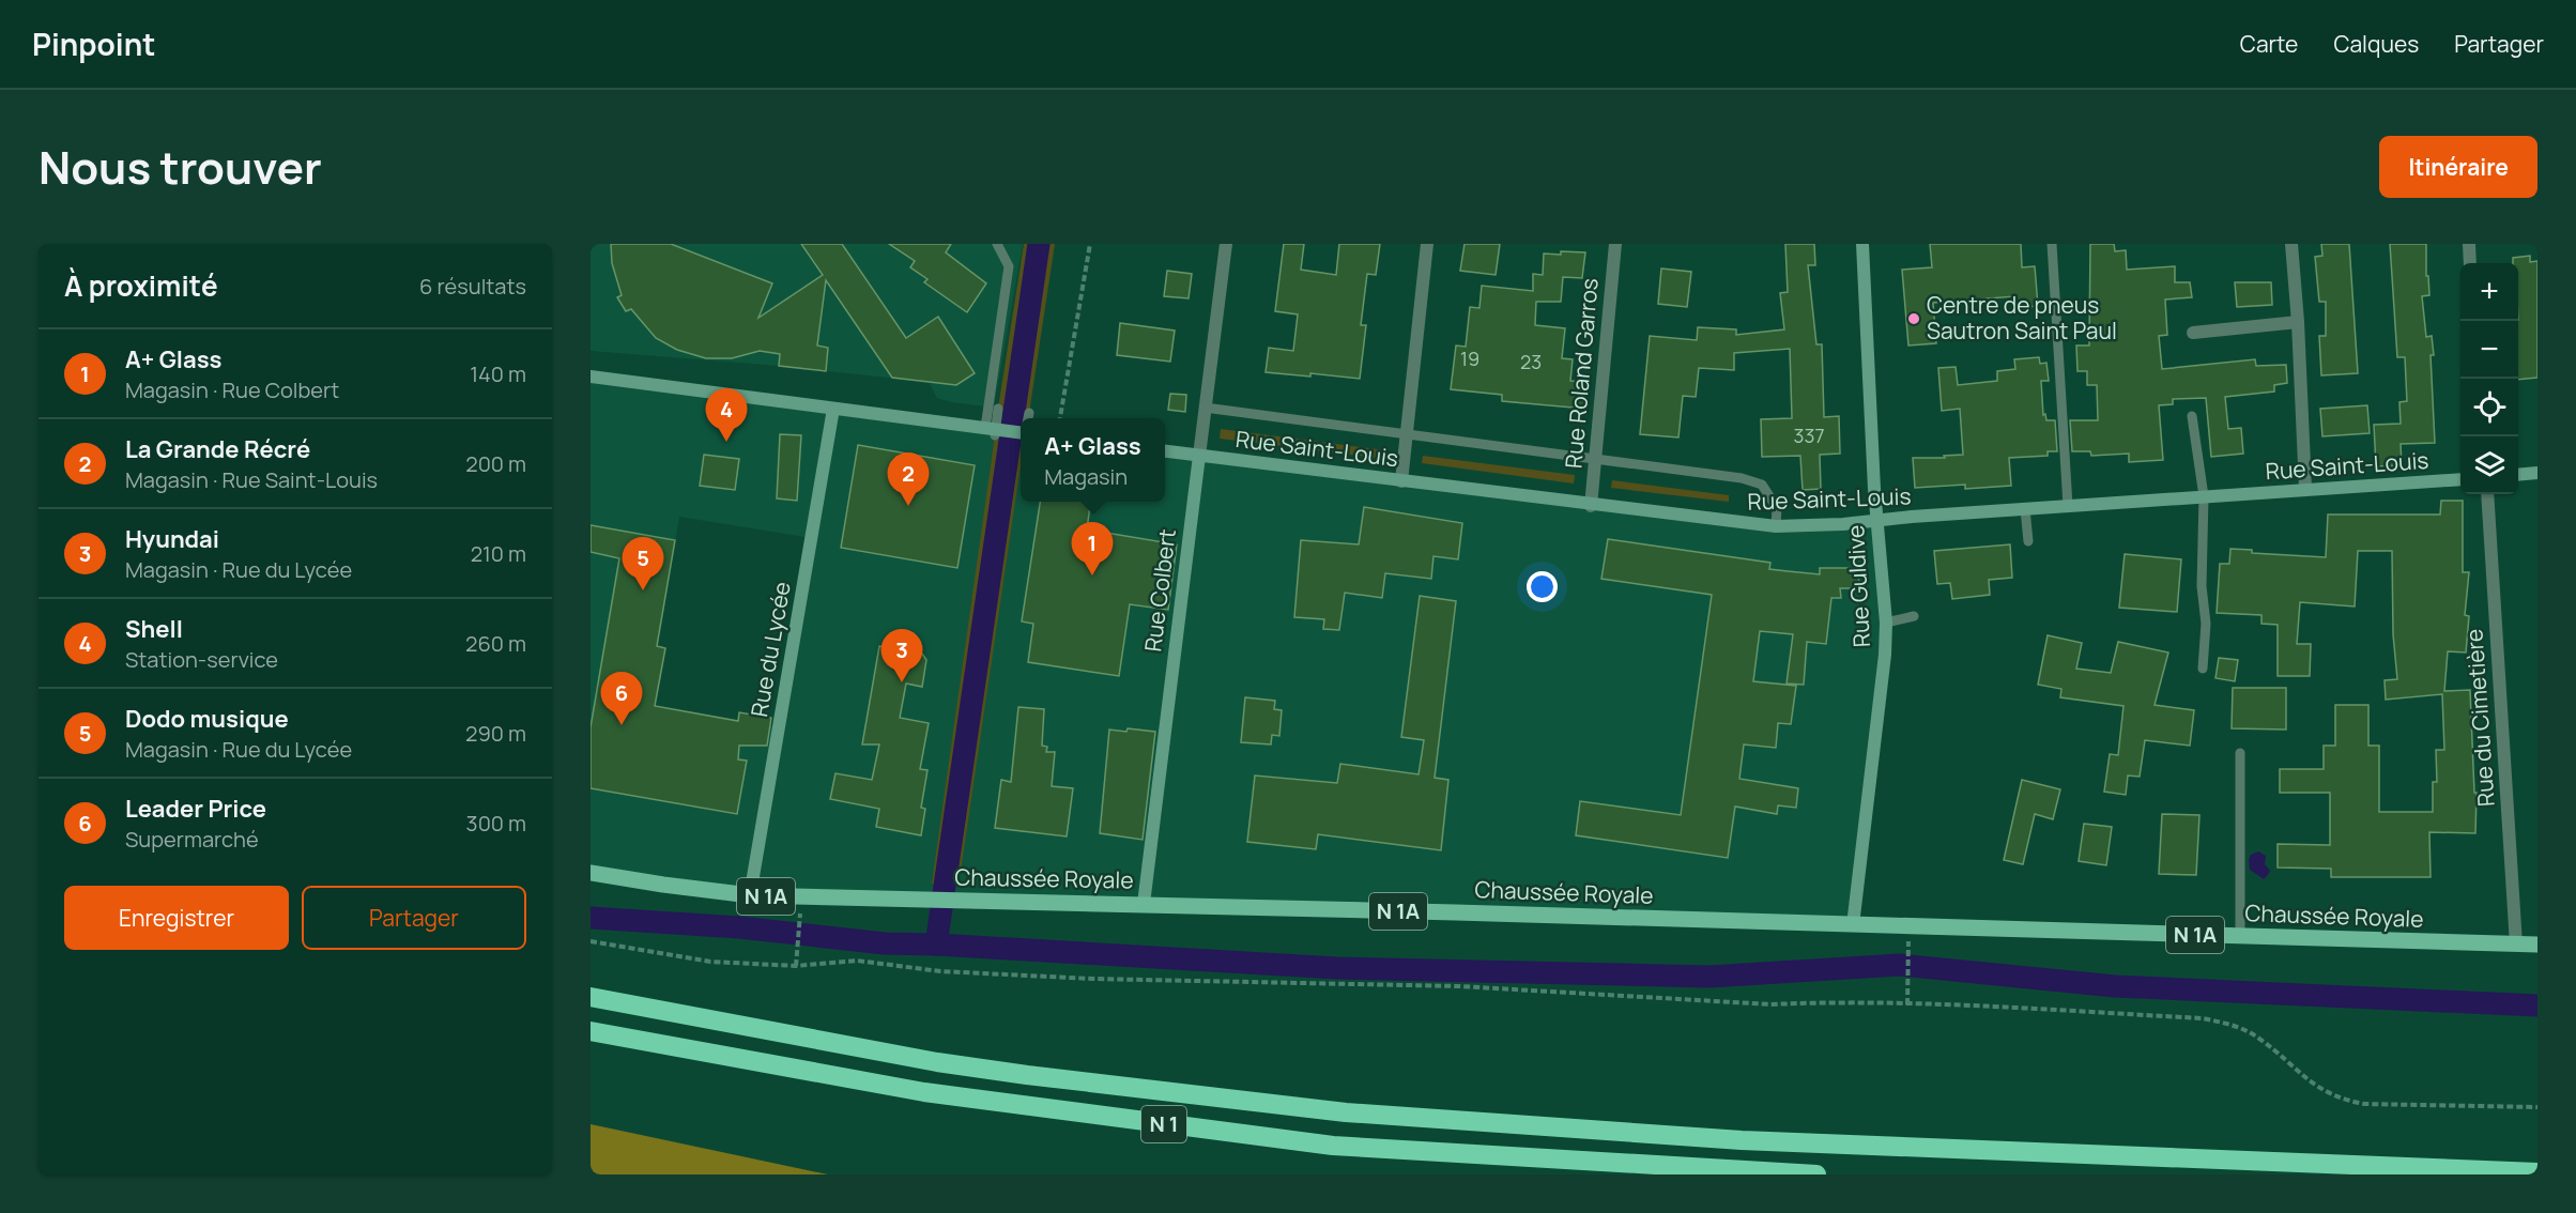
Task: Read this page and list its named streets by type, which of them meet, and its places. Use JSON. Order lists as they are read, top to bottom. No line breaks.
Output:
{"streets":{"highway":["N 1"],"main road":["Chaussée Royale","N 1A"],"street":["Rue Roland Garros","Rue Saint-Louis","Rue Guldive","Rue Colbert","Rue du Lycée","Rue du Cimetière"]},"crossings":[["Rue Roland Garros","Rue Saint-Louis"],["Rue Saint-Louis","Rue Guldive"],["Rue Saint-Louis","Rue Colbert"],["Rue Guldive","Chaussée Royale"],["Rue Colbert","Chaussée Royale"],["Rue du Lycée","Chaussée Royale"],["Rue du Cimetière","Chaussée Royale"]],"places":["Centre de pneus Sautron Saint Paul"],"house_numbers":["19","23","337"],"page":{"header":"Pinpoint","nav":["Carte","Calques","Partager"],"title":"Nous trouver","buttons":["Itinéraire",["Enregistrer","Partager"]],"heading":["À proximité","6 résultats"],"map_buttons":["+","−"],"list":[{"mark":"1","name":"A+ Glass","note":"Magasin · Rue Colbert","value":"140 m"},{"mark":"2","name":"La Grande Récré","note":"Magasin · Rue Saint-Louis","value":"200 m"},{"mark":"3","name":"Hyundai","note":"Magasin · Rue du Lycée","value":"210 m"},{"mark":"4","name":"Shell","note":"Station-service","value":"260 m"},{"mark":"5","name":"Dodo musique","note":"Magasin · Rue du Lycée","value":"290 m"},{"mark":"6","name":"Leader Price","note":"Supermarché","value":"300 m"}],"pins":["4","2","1","5","3","6"],"popup":["A+ Glass","Magasin"]}}
